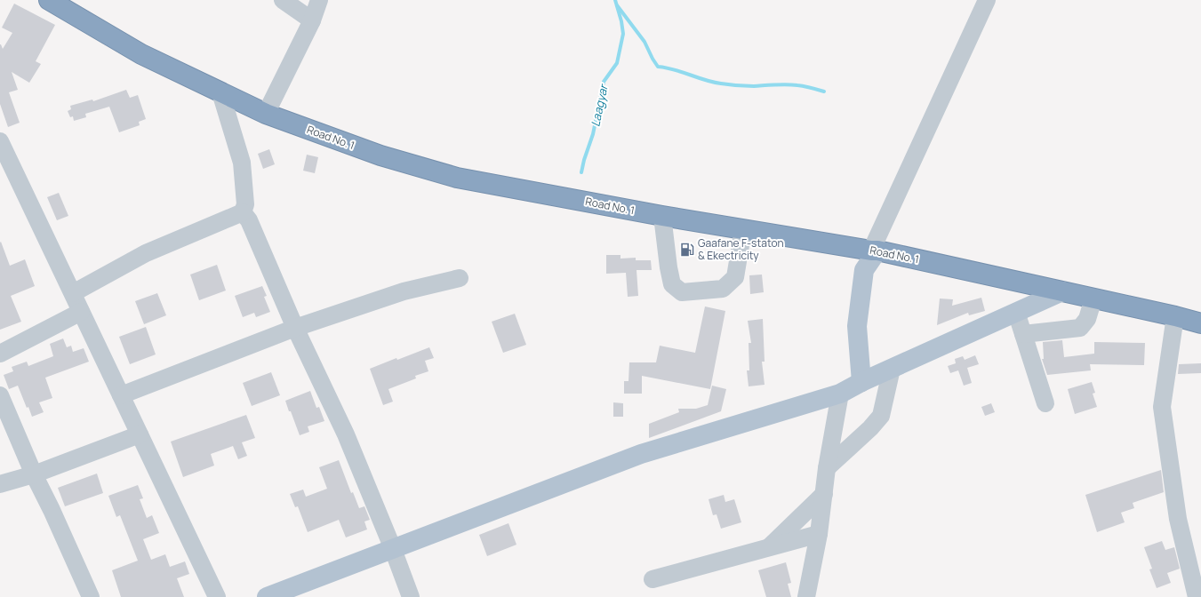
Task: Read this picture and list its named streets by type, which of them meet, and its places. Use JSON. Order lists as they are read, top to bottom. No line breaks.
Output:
{"streets":{"highway":["Road No. 1"]},"water":["Laagyar"],"places":{"fuel station":["Gaafane F-staton & Ekectricity"]}}
